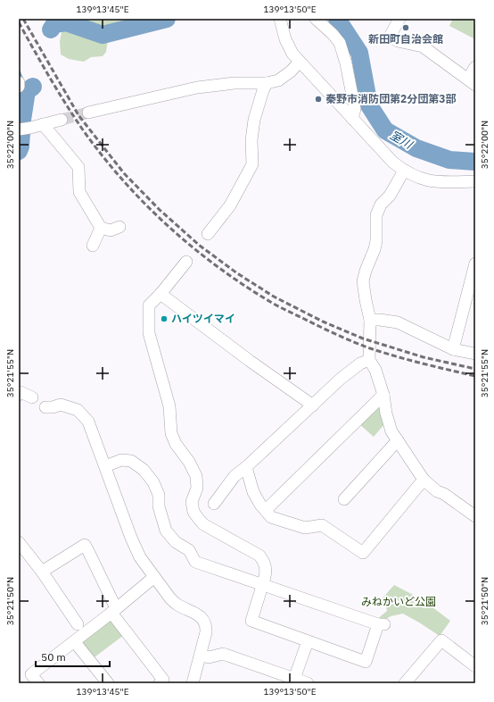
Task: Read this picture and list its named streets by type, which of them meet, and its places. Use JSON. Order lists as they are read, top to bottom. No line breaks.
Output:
{"water":["室川"],"parks":["みねかいど公園"],"places":["新田町自治会館","秦野市消防団第2分団第3部","ハイツイマイ"],"scale_bar":"50 m","coordinates":["139°13'45\"E","139°13'50\"E","35°22'00\"N","35°21'55\"N","35°21'50\"N"]}
